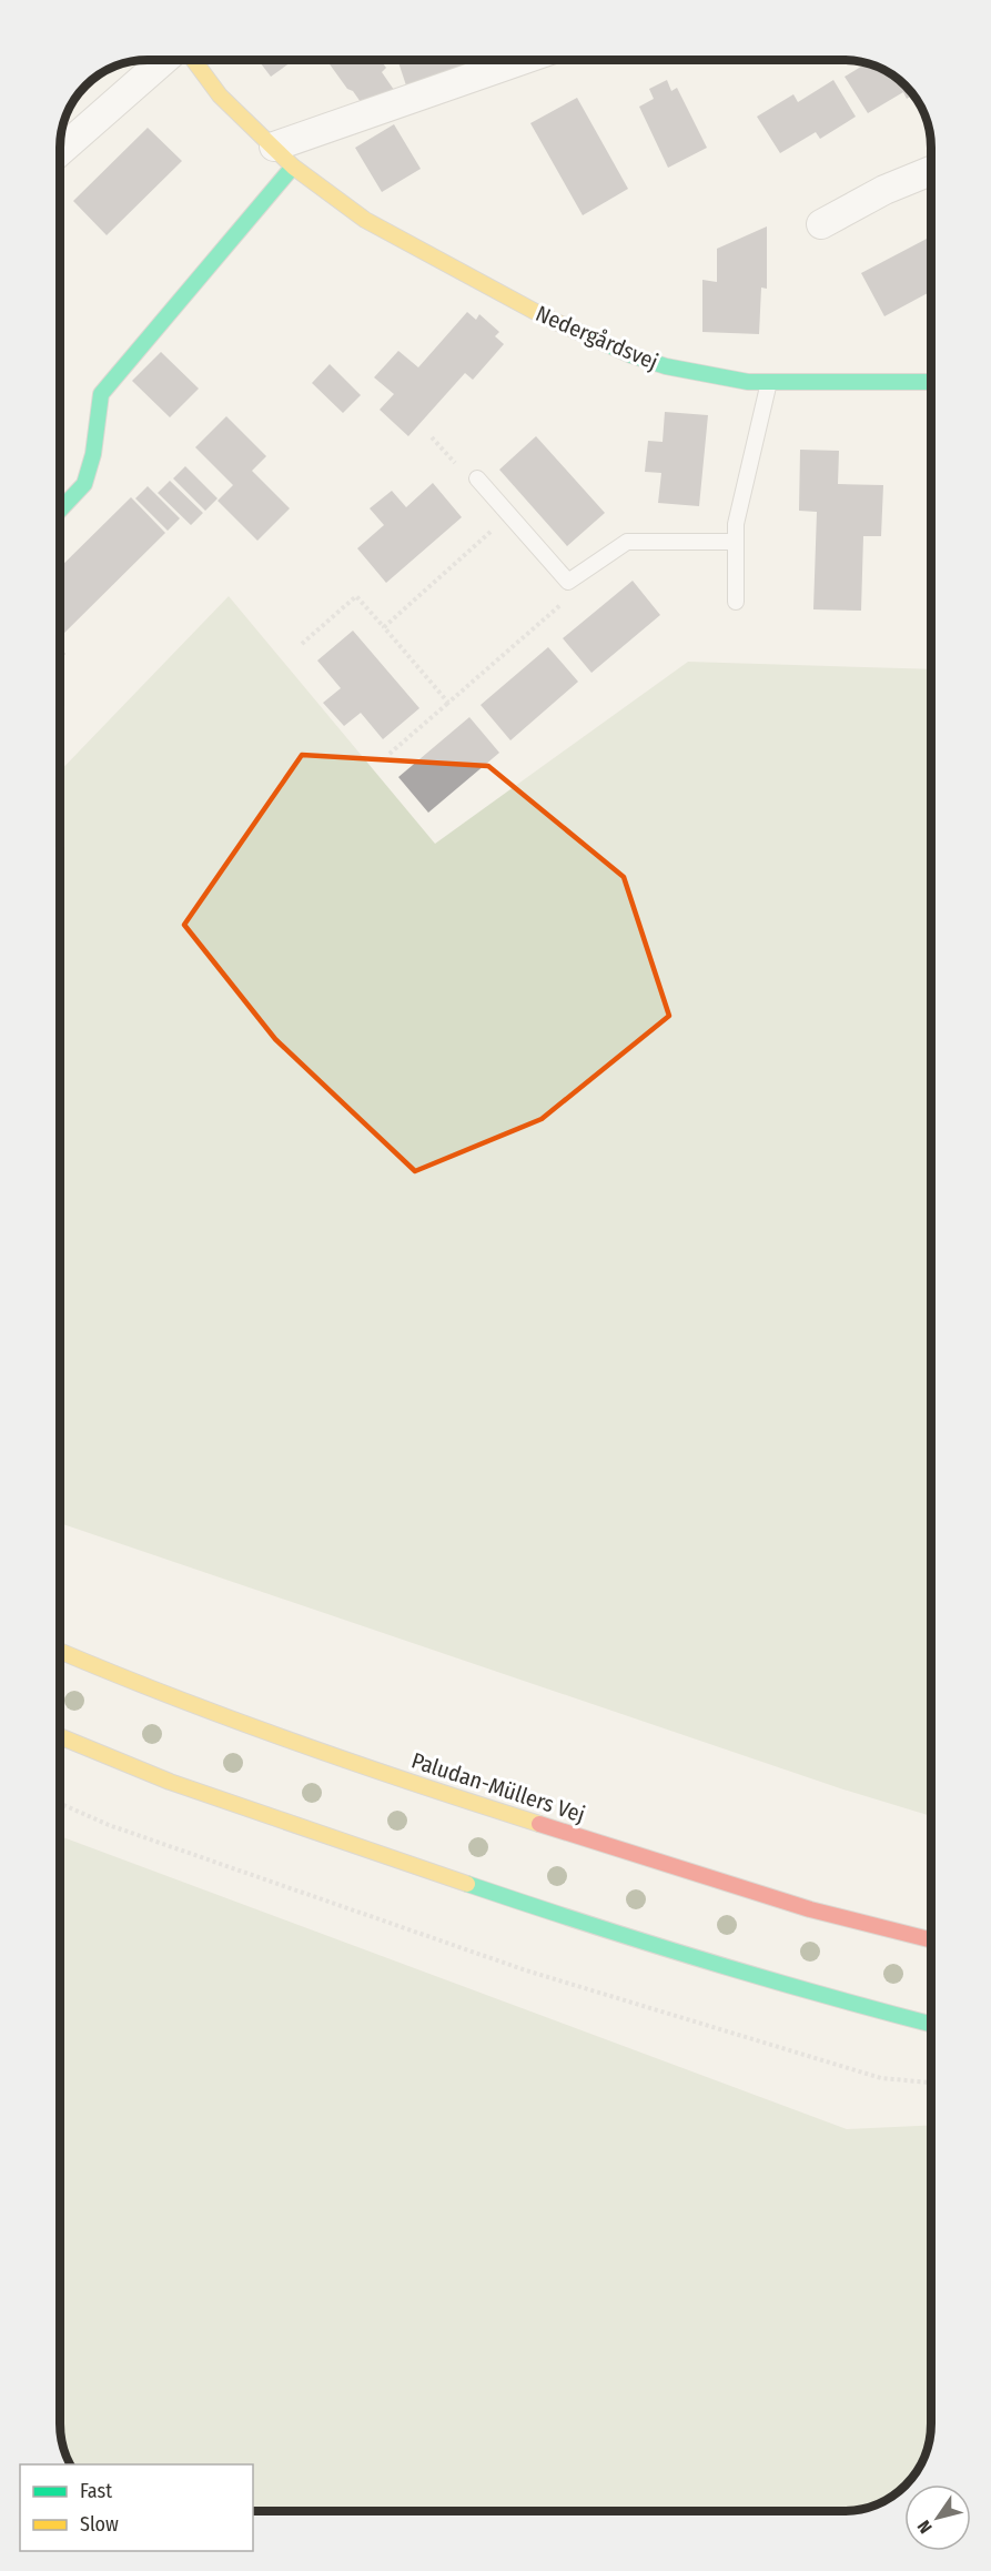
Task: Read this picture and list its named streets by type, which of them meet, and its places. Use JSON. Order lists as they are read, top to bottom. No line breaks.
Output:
{"streets":{"street":["Nedergårdsvej","Paludan-Müllers Vej"]},"legend":["Fast","Slow"],"north":"bottom left"}
